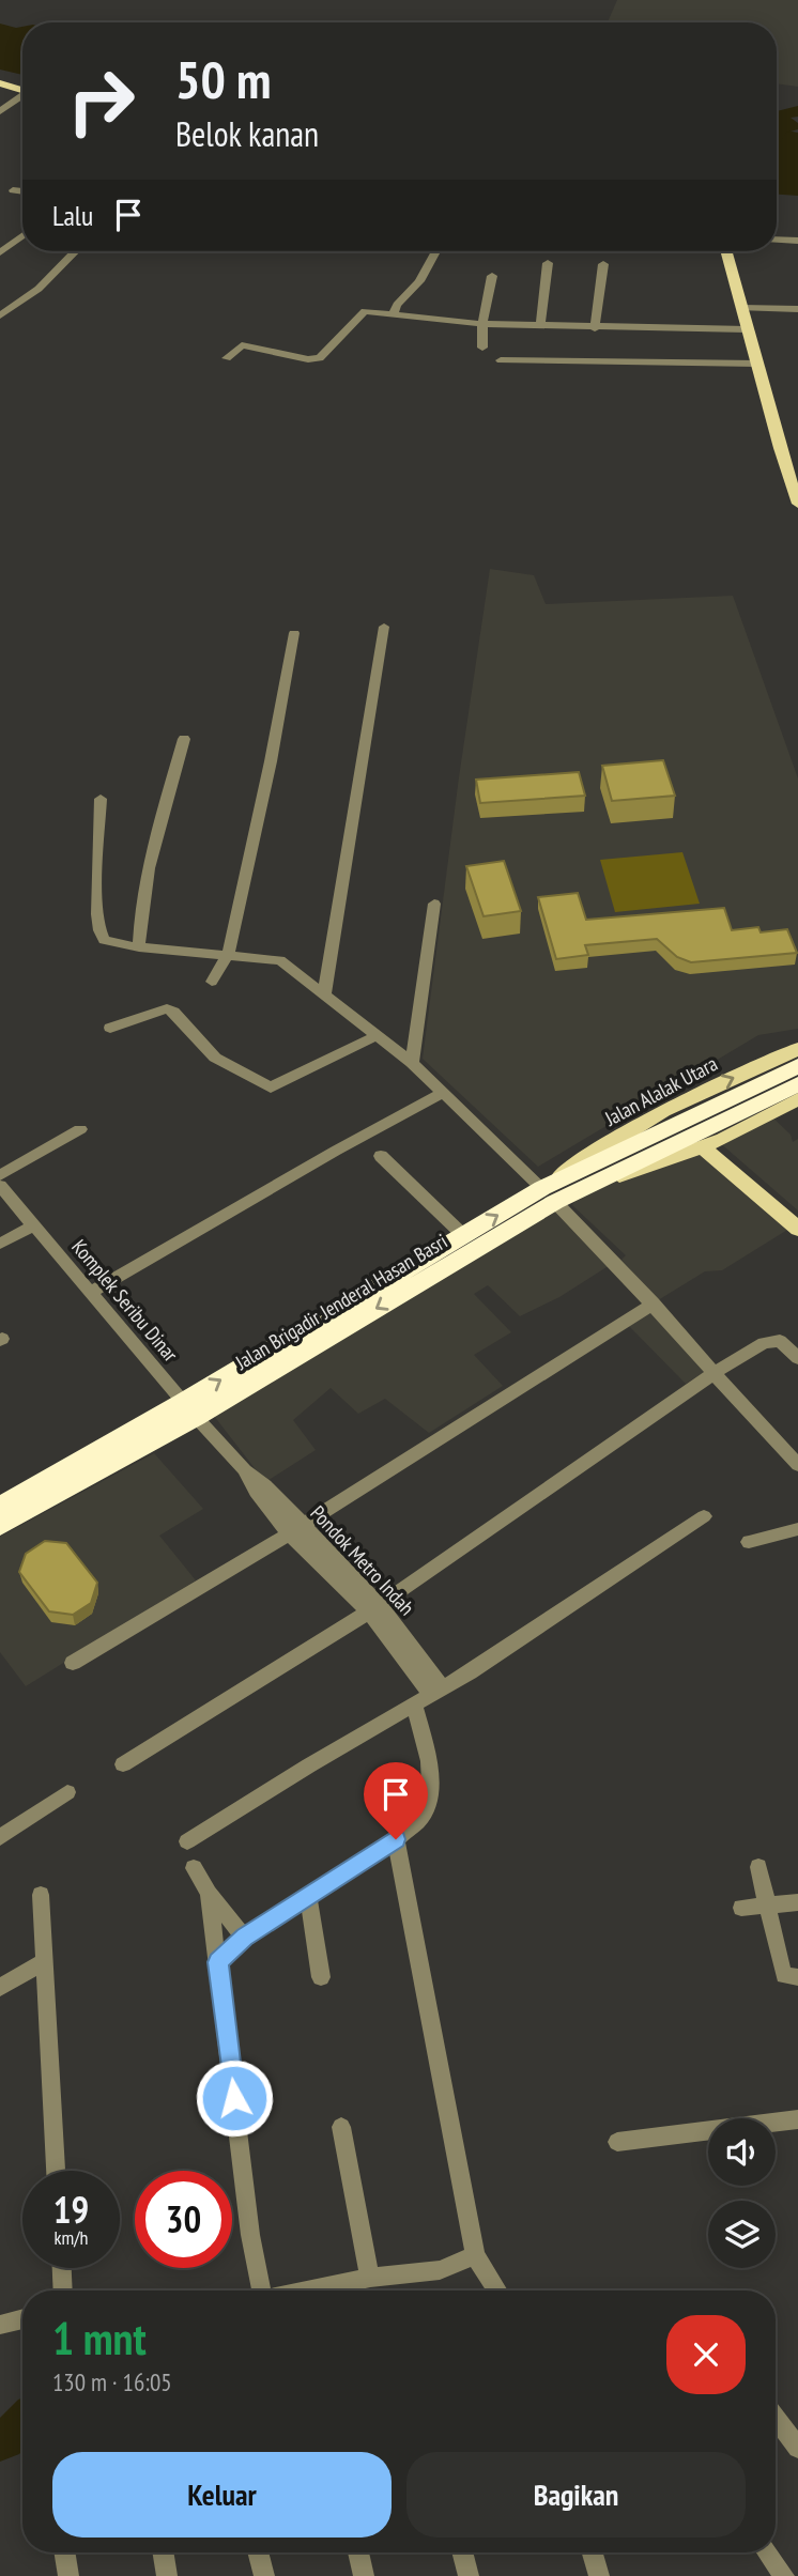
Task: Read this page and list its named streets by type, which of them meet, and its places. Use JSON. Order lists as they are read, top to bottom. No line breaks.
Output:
{"streets":{"highway":["Jalan Brigadir Jenderal Hasan Basri"],"main road":["Jalan Alalak Utara"],"street":["Komplek Seribu Dinar","Pondok Metro Indah"]},"crossings":[["Jalan Alalak Utara","Jalan Brigadir Jenderal Hasan Basri"],["Komplek Seribu Dinar","Jalan Brigadir Jenderal Hasan Basri"],["Komplek Seribu Dinar","Pondok Metro Indah"],["Jalan Brigadir Jenderal Hasan Basri","Pondok Metro Indah"]],"page":{"turn":["50 m","Belok kanan"],"then":"Lalu","speed":"19 km/h","limit":"30","heading":["1 mnt","130 m · 16:05"],"buttons":["Keluar","Bagikan"]}}
